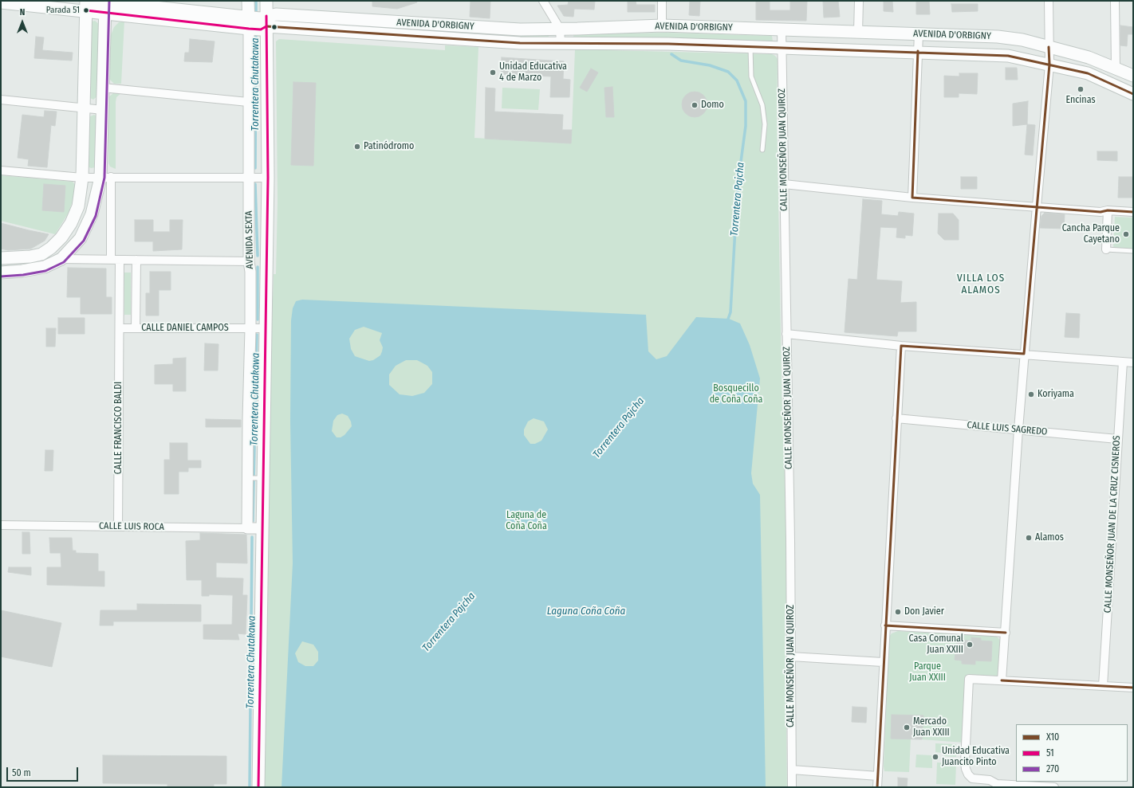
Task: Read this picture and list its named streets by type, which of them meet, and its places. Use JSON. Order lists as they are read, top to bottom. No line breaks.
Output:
{"streets":{"main road":["AVENIDA D'ORBIGNY","AVENIDA SEXTA"],"street":["CALLE MONSEÑOR JUAN QUIROZ","CALLE DANIEL CAMPOS","CALLE FRANCISCO BALDI","CALLE LUIS SAGREDO","CALLE MONSEÑOR JUAN DE LA CRUZ CISNEROS","CALLE LUIS ROCA"]},"crossings":[["AVENIDA D'ORBIGNY","CALLE MONSEÑOR JUAN QUIROZ"],["AVENIDA D'ORBIGNY","AVENIDA SEXTA"],["AVENIDA SEXTA","CALLE DANIEL CAMPOS"],["AVENIDA SEXTA","CALLE LUIS ROCA"],["CALLE DANIEL CAMPOS","CALLE FRANCISCO BALDI"],["CALLE FRANCISCO BALDI","CALLE LUIS ROCA"],["CALLE LUIS SAGREDO","CALLE MONSEÑOR JUAN DE LA CRUZ CISNEROS"]],"districts":["VILLA LOS ALAMOS"],"water":["Torrentera Chutakawa","Torrentera Pajcha","Laguna Coña Coña"],"parks":["Bosquecillo de Coña Coña","Laguna de Coña Coña","Parque Juan XXIII"],"places":["Parada 51","Unidad Educativa 4 de Marzo","Encinas","Domo","Patinódromo","Cancha Parque Cayetano","Koriyama","Alamos","Don Javier","Casa Comunal Juan XXIII","Mercado Juan XXIII","Unidad Educativa Juancito Pinto"],"lines":["transit line 270","transit line 51","transit line X10"],"legend":["X10","51","270"],"scale_bar":"50 m","north":"top"}
